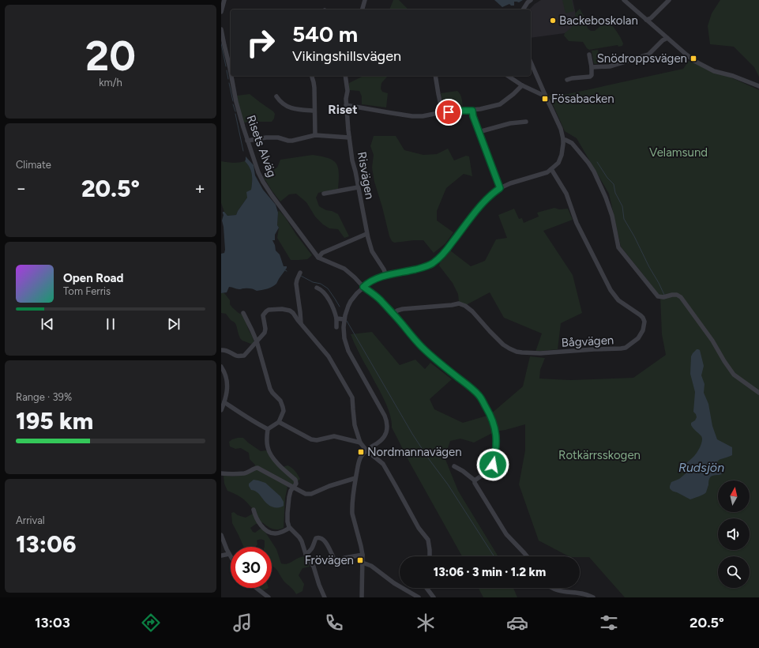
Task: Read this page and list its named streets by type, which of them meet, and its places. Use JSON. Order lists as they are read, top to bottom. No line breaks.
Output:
{"streets":{"street":["Risets Alväg","Risvägen","Bågvägen"]},"districts":["Riset"],"water":["Rudsjön"],"parks":["Velamsund","Rotkärrsskogen"],"places":{"other":["Backeboskolan"],"transit":["Snödroppsvägen","Fösabacken","Nordmannavägen","Frövägen"]},"north":"top","page":{"tile":[["20","km/h"],"Climate",["Range · 39%","195 km"],["Arrival","13:06"]],"turn":["540 m","Vikingshillsvägen"],"heat":["−","20.5°","+"],"song":["Open Road","Tom Ferris"],"limit":"30","trip":"13:06 · 3 min · 1.2 km","tabs":["13:03","20.5°"]}}
